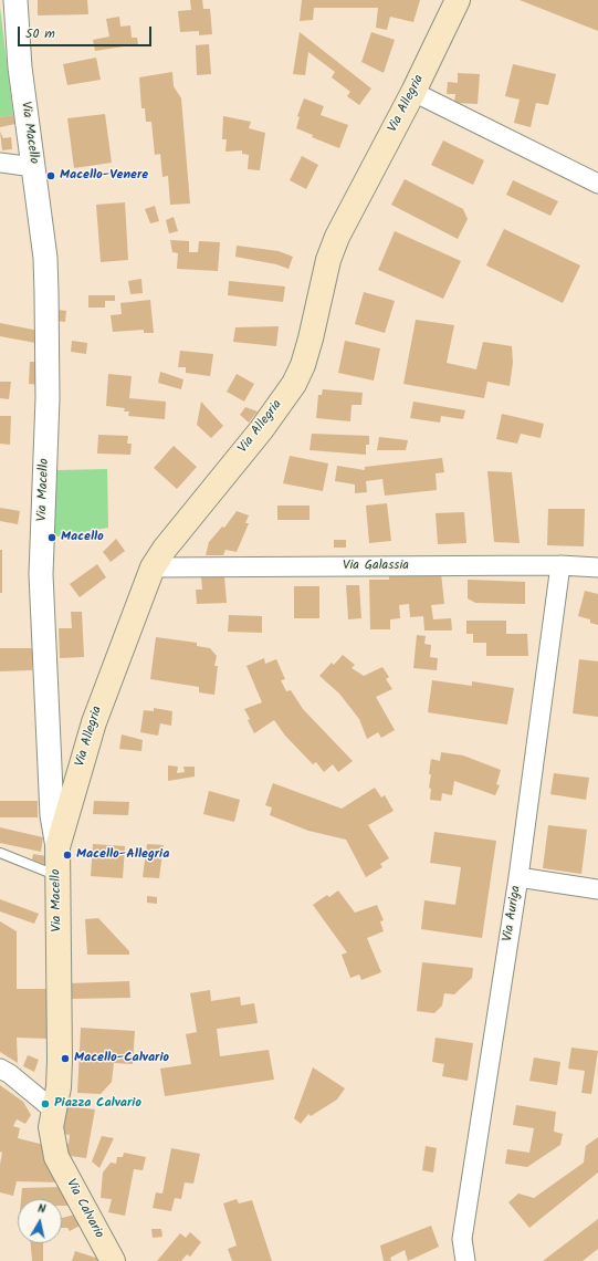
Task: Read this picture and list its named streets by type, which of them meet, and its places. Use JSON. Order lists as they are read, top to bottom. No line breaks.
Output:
{"streets":{"main road":["Via Allegria","Via Macello","Via Calvario"],"street":["Via Galassia","Via Auriga"]},"crossings":[["Via Allegria","Via Macello"],["Via Allegria","Via Galassia"],["Via Macello","Via Calvario"],["Via Galassia","Via Auriga"]],"places":["Macello-Venere","Macello","Macello-Allegria","Macello-Calvario","Piazza Calvario"],"scale_bar":"50 m","north":"top"}
